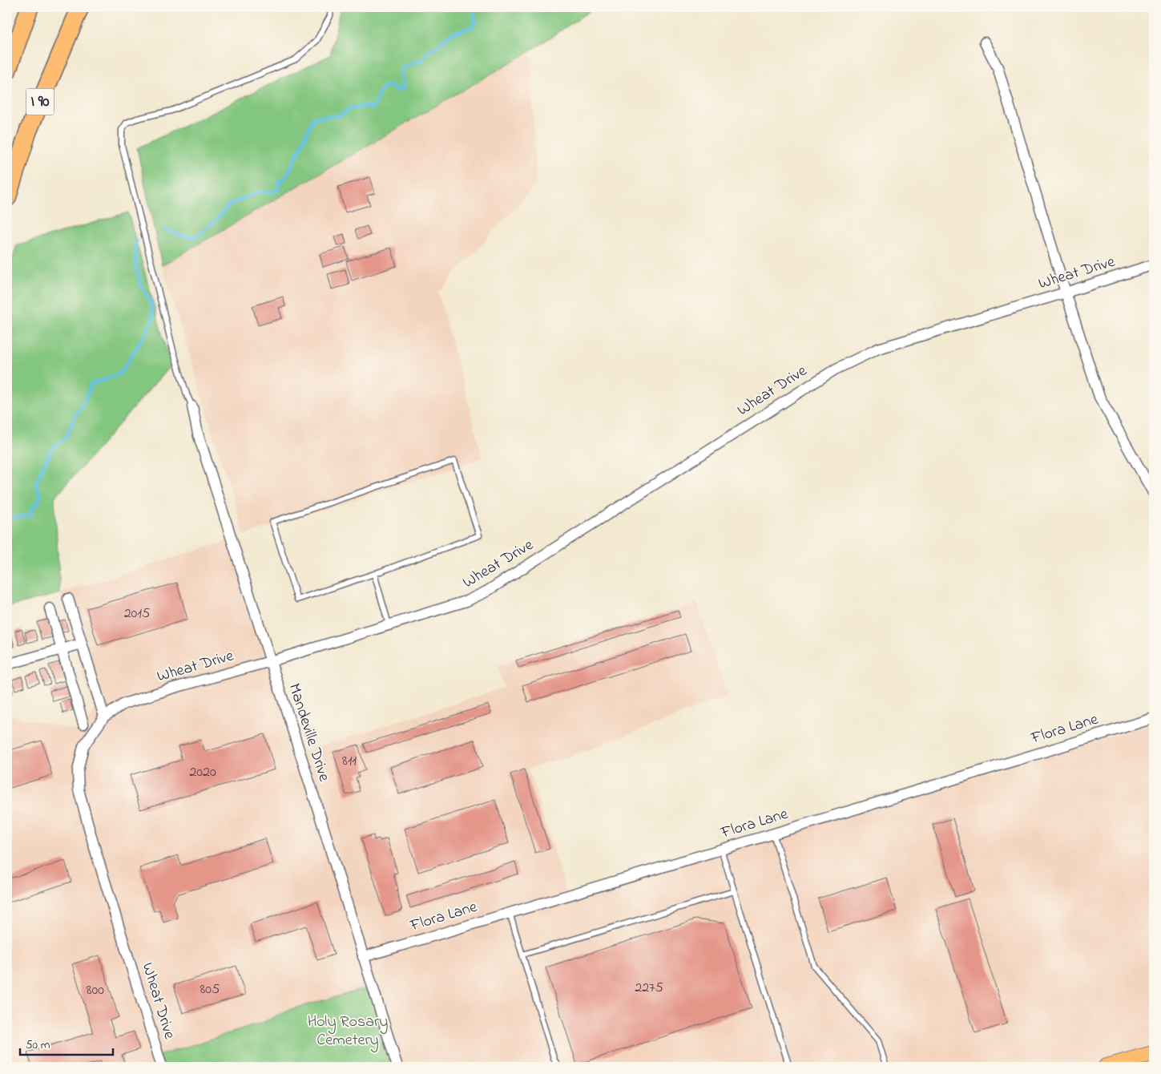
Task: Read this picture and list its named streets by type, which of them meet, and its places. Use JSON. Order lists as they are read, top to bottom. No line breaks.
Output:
{"streets":{"highway":["I 90"],"street":["Wheat Drive","Flora Lane","Mandeville Drive"]},"crossings":[["Wheat Drive","Mandeville Drive"],["Flora Lane","Mandeville Drive"]],"parks":["Holy Rosary Cemetery"],"house_numbers":["2015","811","2020","2275","805","800"],"scale_bar":"50 m"}
